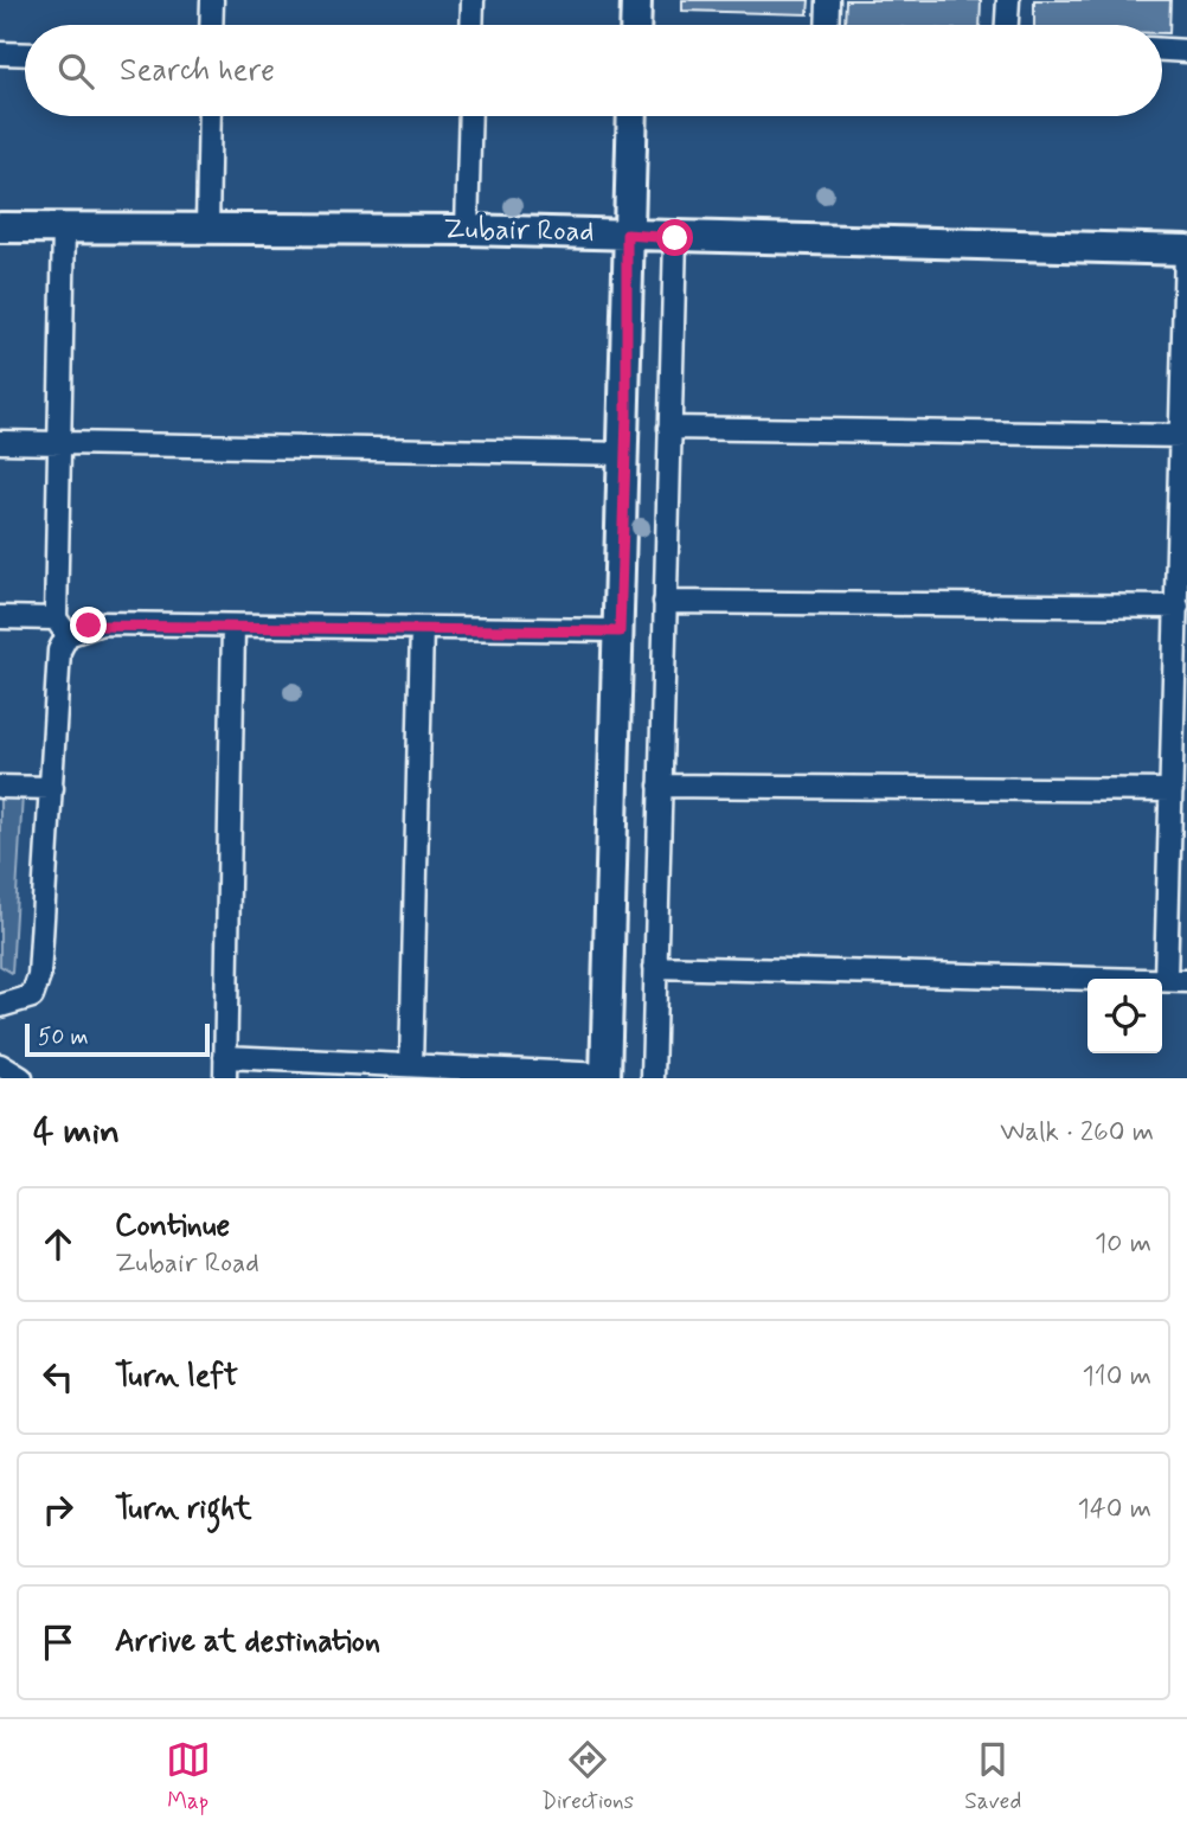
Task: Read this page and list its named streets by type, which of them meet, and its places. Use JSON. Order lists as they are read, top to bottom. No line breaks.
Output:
{"streets":{"street":["Zubair Road"]},"scale_bar":"50 m","page":{"search":"Search here","scale":"50 m","heading":["4 min","Walk · 260 m"],"list":[["Continue","Zubair Road","10 m"],["Turn left","110 m"],["Turn right","140 m"],"Arrive at destination"],"nav":["Map","Directions","Saved"]}}
